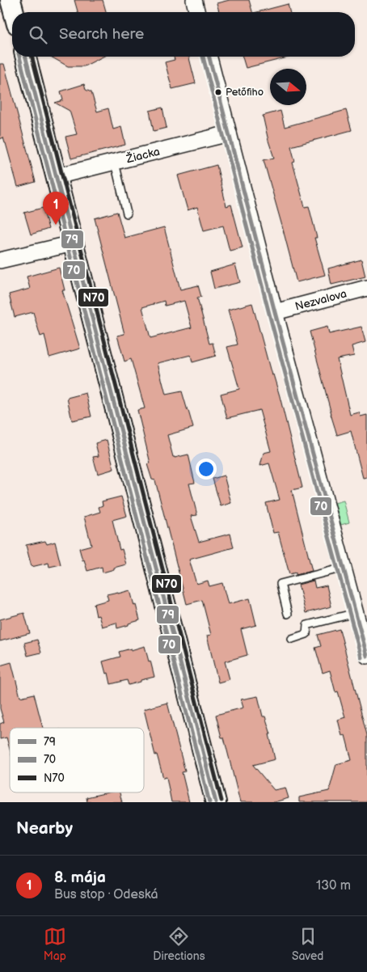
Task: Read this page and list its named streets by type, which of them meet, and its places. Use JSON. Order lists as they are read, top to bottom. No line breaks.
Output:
{"streets":{"street":["Žiacka","Nezvalova"]},"places":["Petőfiho"],"lines":["transit line 79","transit line 70","transit line N70"],"legend":["79","70","N70"],"north":"right","page":{"search":"Search here","pins":"1","heading":"Nearby","list":[{"mark":"1","name":"8. mája","note":"Bus stop · Odeská","value":"130 m"}],"nav":["Map","Directions","Saved"]}}
